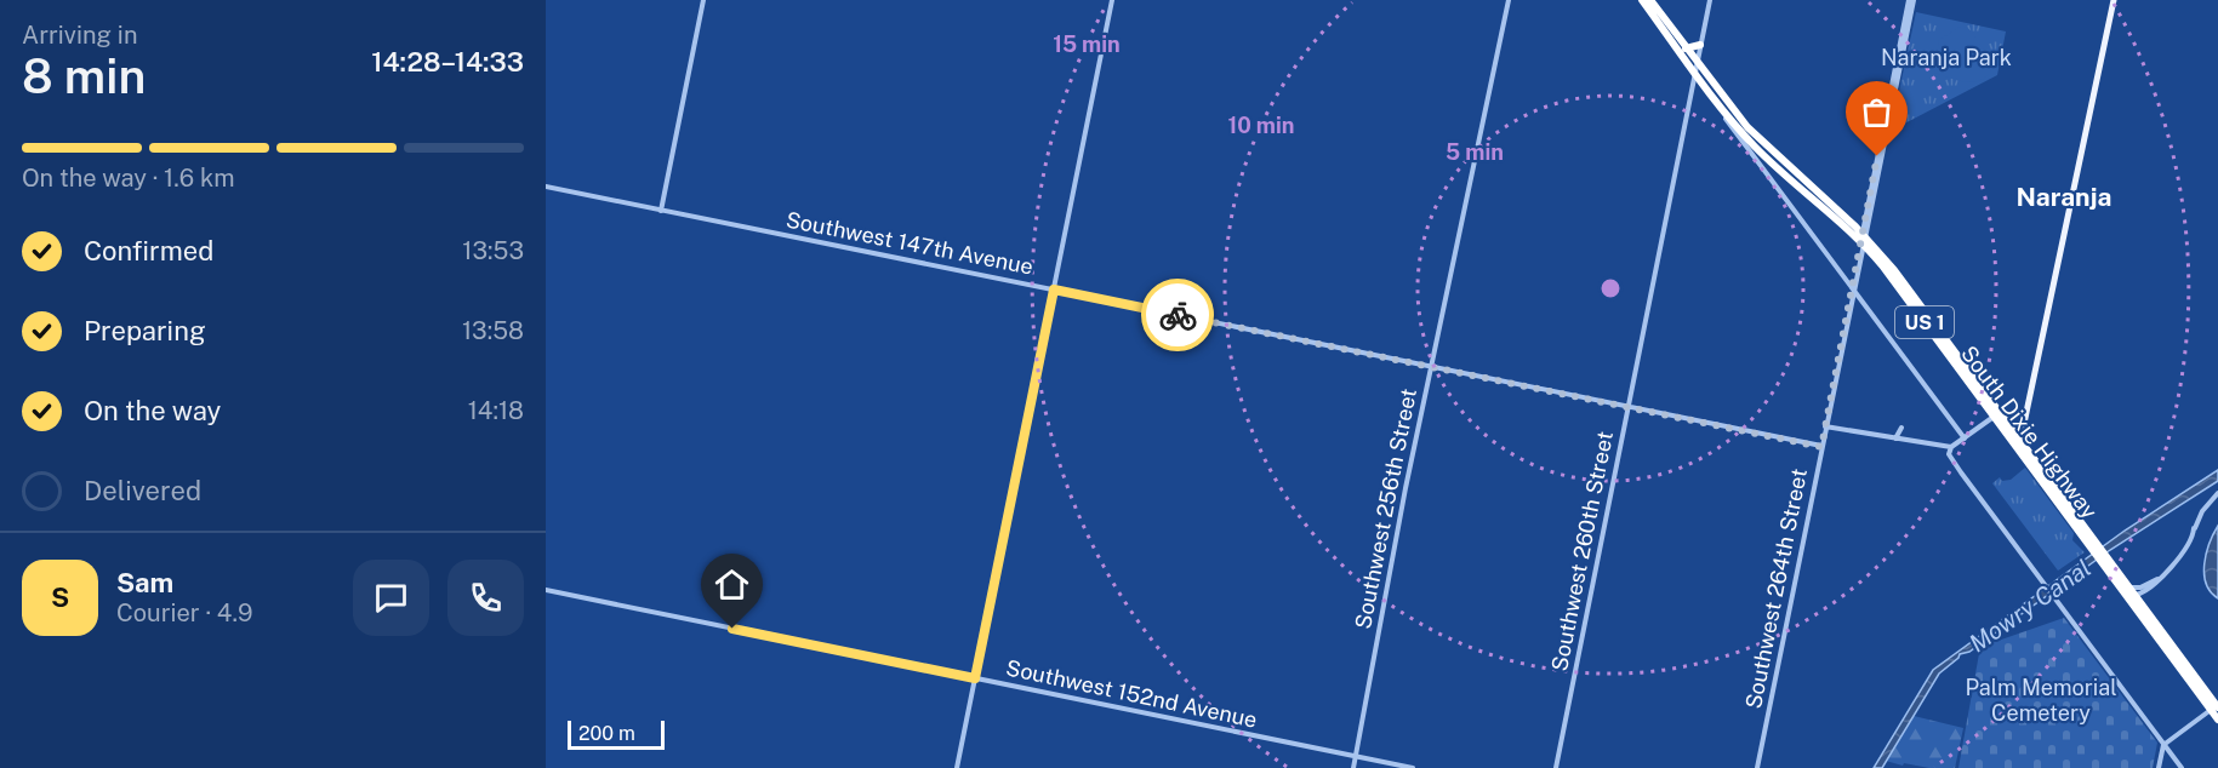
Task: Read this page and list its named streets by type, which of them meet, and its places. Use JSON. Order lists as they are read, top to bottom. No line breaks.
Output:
{"streets":{"highway":["US 1","South Dixie Highway"],"street":["Southwest 147th Avenue","Southwest 256th Street","Southwest 260th Street","Southwest 264th Street","Southwest 152nd Avenue"]},"crossings":[["Southwest 147th Avenue","Southwest 256th Street"],["Southwest 147th Avenue","Southwest 260th Street"],["Southwest 147th Avenue","Southwest 264th Street"],["US 1","South Dixie Highway"],["US 1","Southwest 260th Street"],["South Dixie Highway","Southwest 264th Street"],["Southwest 256th Street","Southwest 152nd Avenue"]],"districts":["Naranja"],"water":["Mowry Canal"],"parks":["Naranja Park","Palm Memorial Cemetery"],"scale_bar":"200 m","page":{"heading":["8 min","Arriving in","14:28–14:33"],"panel":["Sam","Courier · 4.9"],"bar":"On the way · 1.6 km","list":[["Confirmed","13:53"],["Preparing","13:58"],["On the way","14:18"],"Delivered"],"round":"S","scale":"200 m"},"rings":["15 min","10 min","5 min"]}
